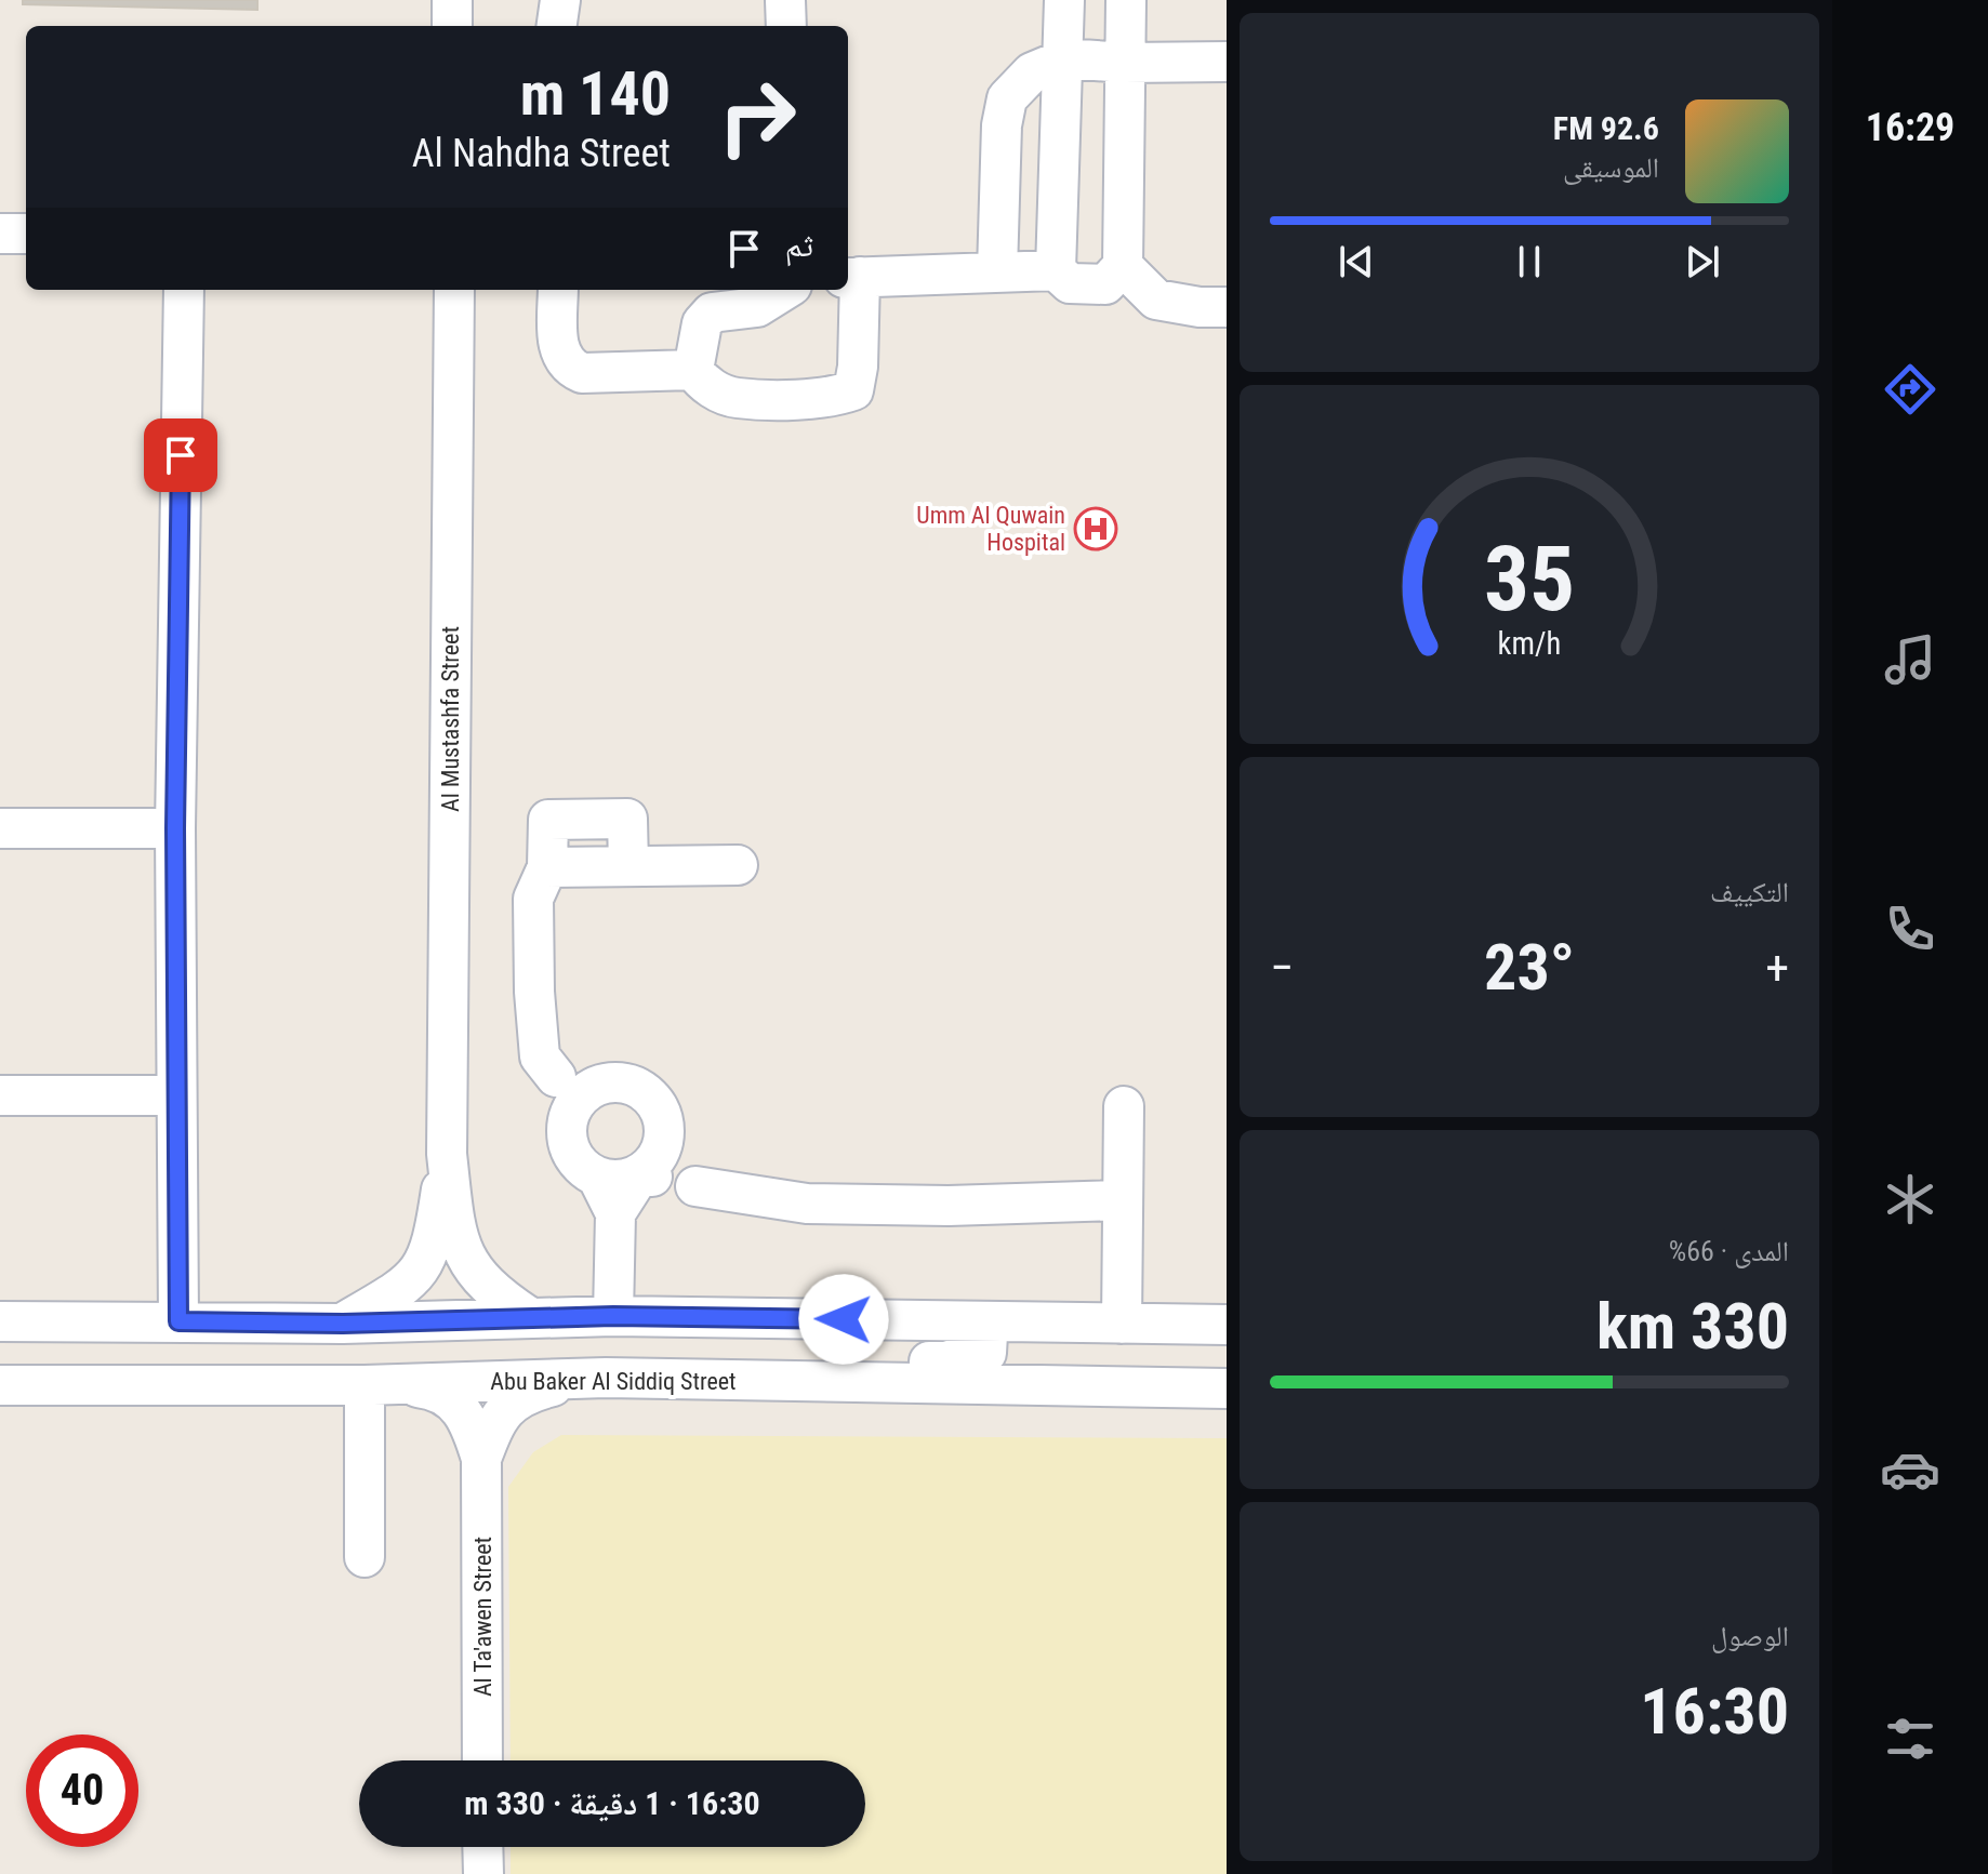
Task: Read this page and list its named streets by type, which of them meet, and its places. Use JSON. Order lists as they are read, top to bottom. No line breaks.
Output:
{"streets":{"street":["Al Mustashfa Street","Abu Baker Al Siddiq Street","Al Ta'awen Street"]},"crossings":[["Abu Baker Al Siddiq Street","Al Ta'awen Street"]],"places":{"hospital":["Umm Al Quwain Hospital"]},"page":{"tabs":"16:29","turn":["140 m","Al Nahdha Street"],"song":["92.6 FM","الموسيقى"],"then":"ثم","tile":["التكييف",["المدى · 66%","330 km"],["الوصول","16:30"]],"heat":["−","23°","+"],"limit":"40","trip":"16:30 · 1 دقيقة · 330 m","gauge":["35","km/h"]}}
